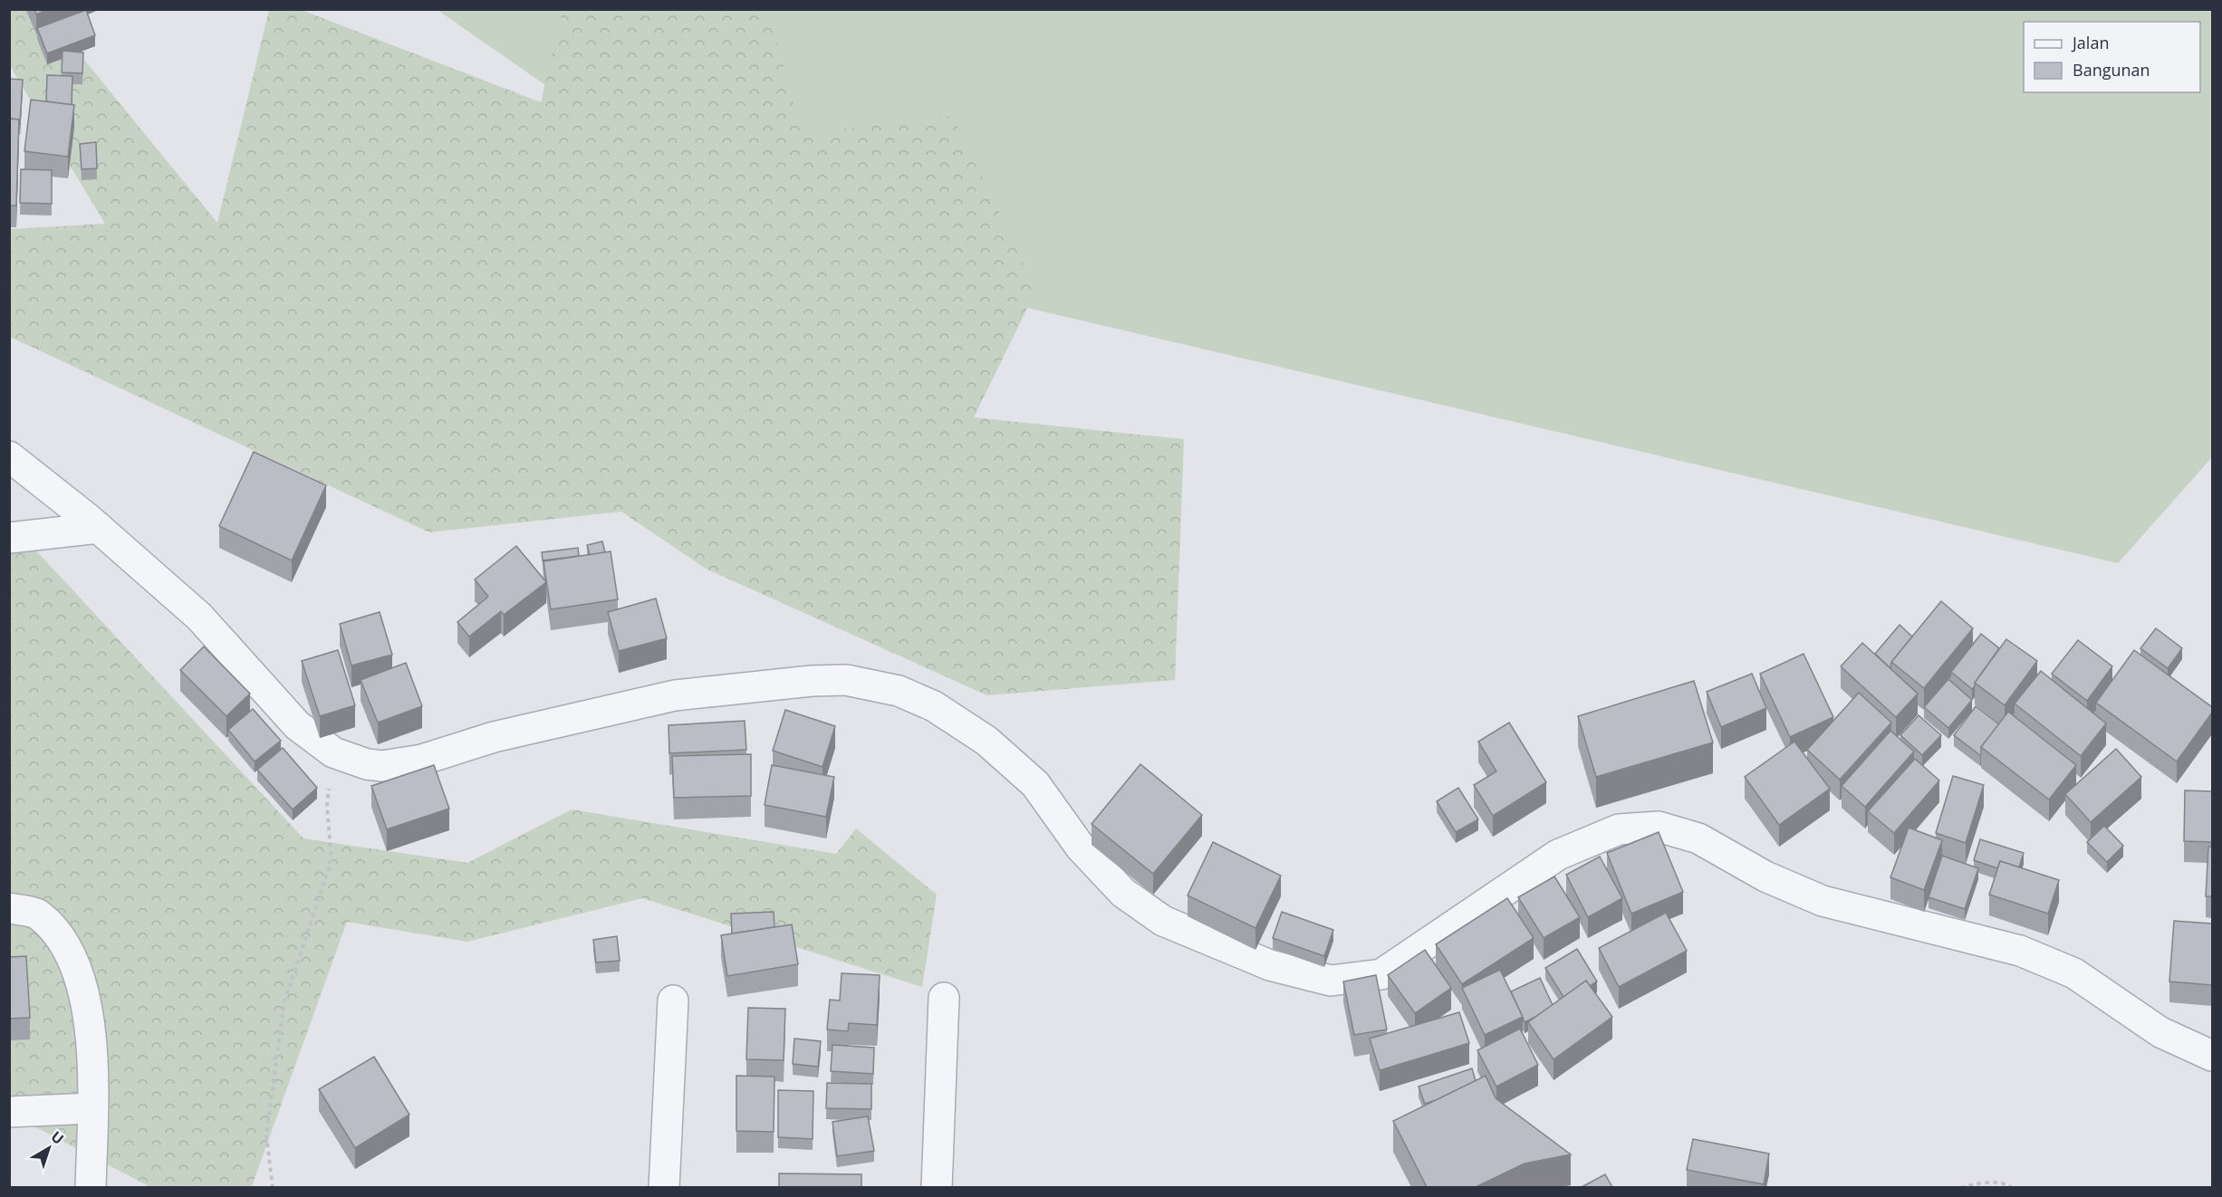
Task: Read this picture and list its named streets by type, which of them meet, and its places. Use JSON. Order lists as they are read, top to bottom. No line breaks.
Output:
{"legend":["Jalan","Bangunan"],"north":"top right"}
